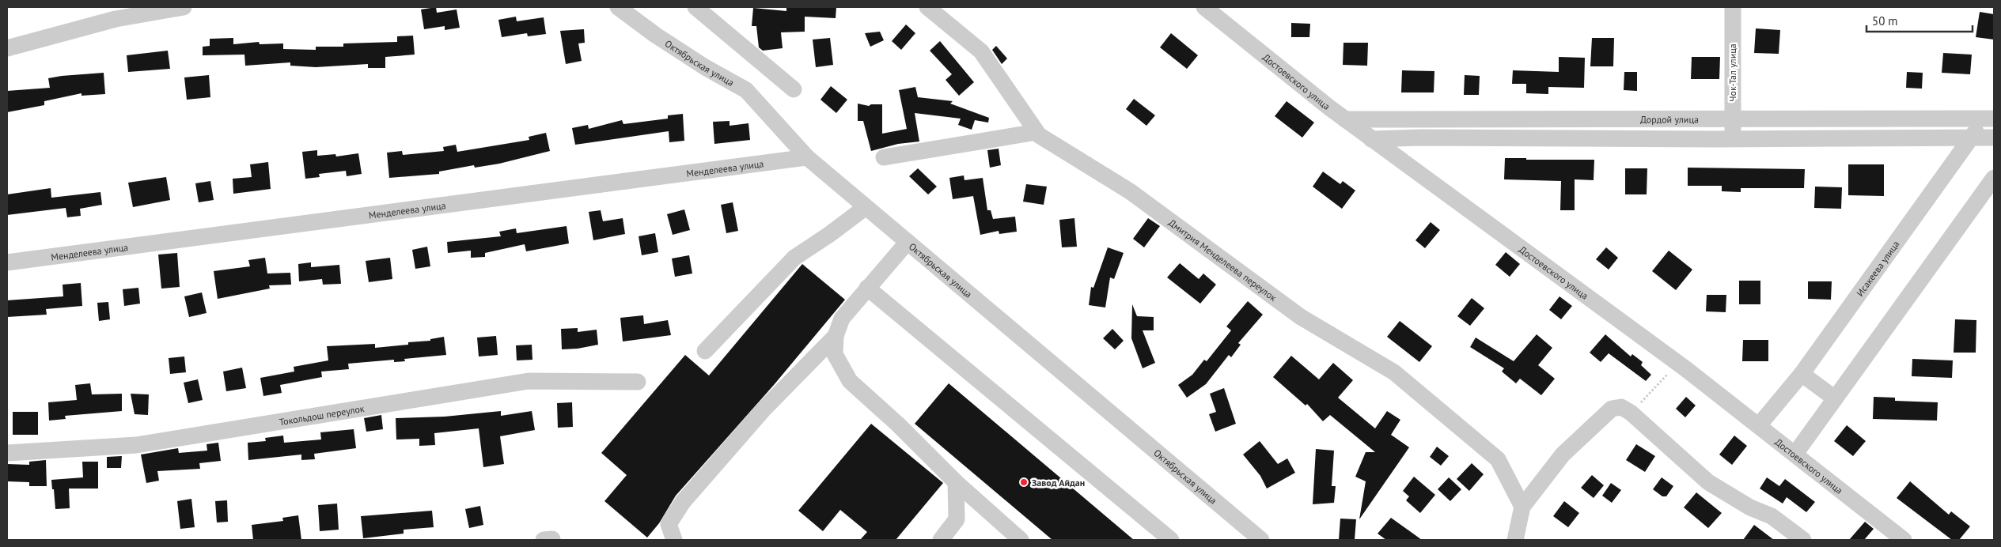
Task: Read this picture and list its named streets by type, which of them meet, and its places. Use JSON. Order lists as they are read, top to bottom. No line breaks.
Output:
{"streets":{"street":["Октябрьская улица","Чок-Тал улица","Достоевского улица","Дордой улица","Менделеева улица","Дмитрия Менделеева переулок","Исакеева улица","Токольдош переулок"]},"crossings":[["Октябрьская улица","Менделеева улица"],["Чок-Тал улица","Дордой улица"],["Достоевского улица","Дордой улица"],["Достоевского улица","Исакеева улица"],["Дордой улица","Исакеева улица"]],"places":["Завод Айдан"],"scale_bar":"50 m"}
